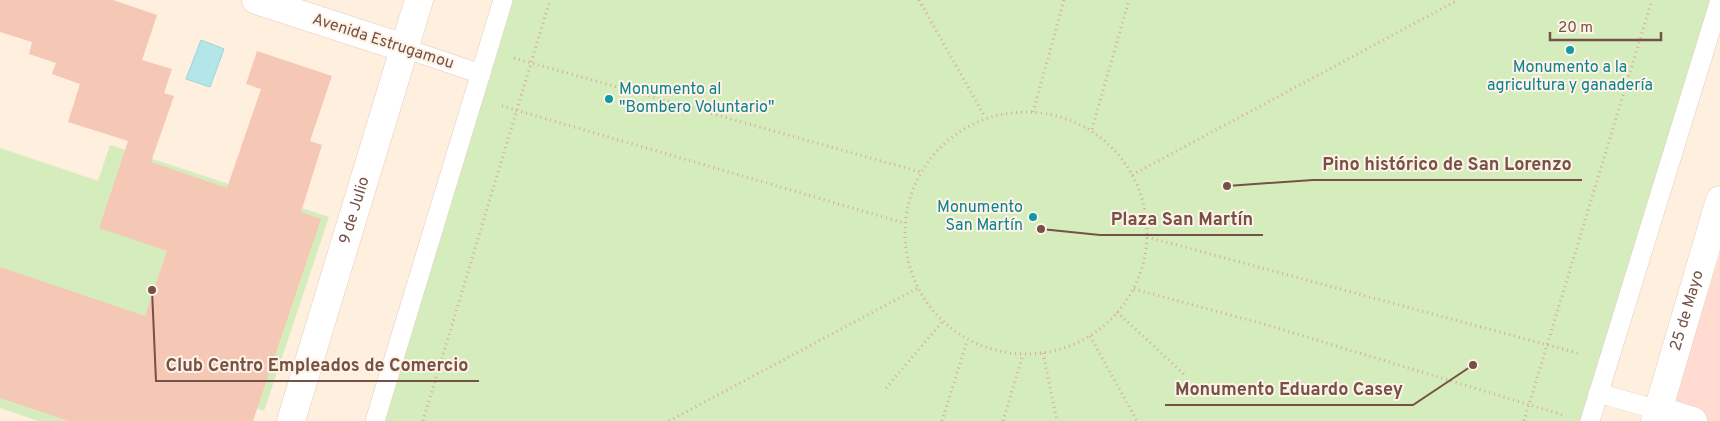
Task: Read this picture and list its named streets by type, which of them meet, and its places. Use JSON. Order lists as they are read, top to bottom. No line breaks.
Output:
{"streets":{"main road":["Avenida Estrugamou","9 de Julio","25 de Mayo"]},"crossings":[["Avenida Estrugamou","9 de Julio"]],"places":["Monumento a la agricultura y ganadería","Monumento al \"Bombero Voluntario\"","Pino histórico de San Lorenzo","Monumento San Martín","Plaza San Martín","Club Centro Empleados de Comercio","Monumento Eduardo Casey"],"scale_bar":"20 m"}
